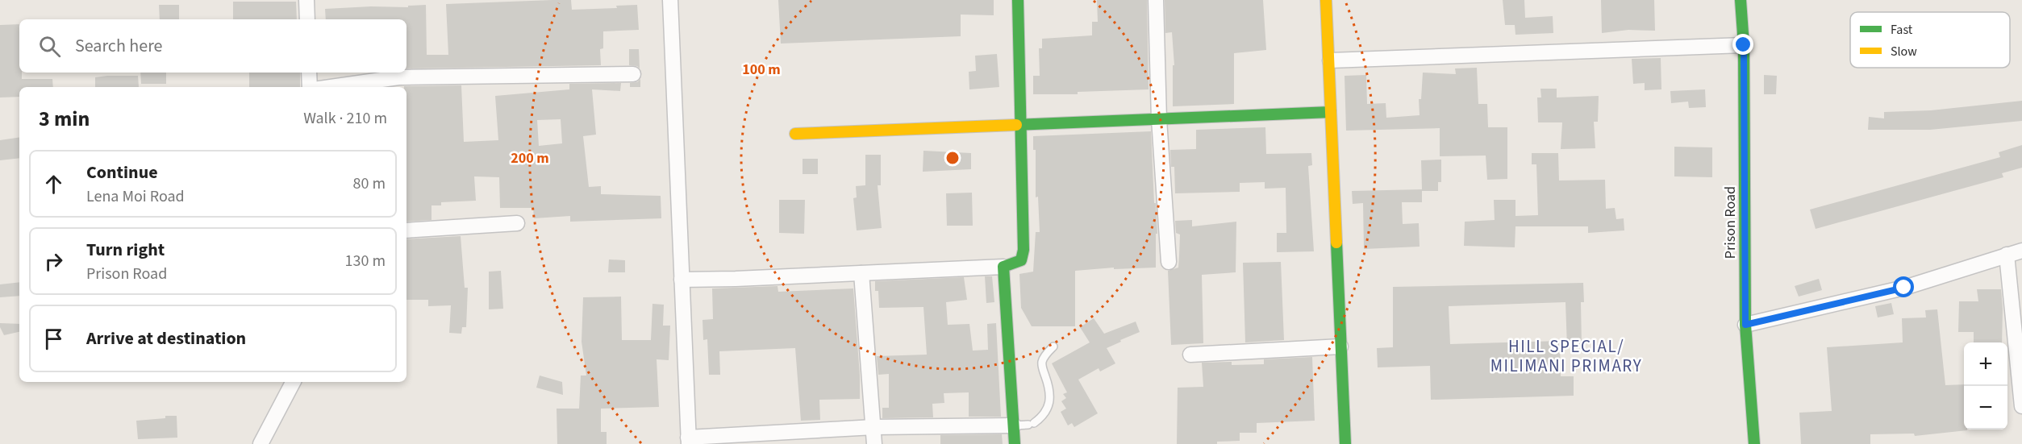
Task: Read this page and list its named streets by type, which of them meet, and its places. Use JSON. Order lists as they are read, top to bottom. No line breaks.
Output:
{"streets":{"street":["Prison Road"]},"districts":["HILL SPECIAL/ MILIMANI PRIMARY"],"legend":["Fast","Slow"],"page":{"search":"Search here","heading":["3 min","Walk · 210 m"],"list":[["Continue","Lena Moi Road","80 m"],["Turn right","Prison Road","130 m"],"Arrive at destination"],"map_buttons":["+","−"]},"rings":["100 m","200 m"]}
